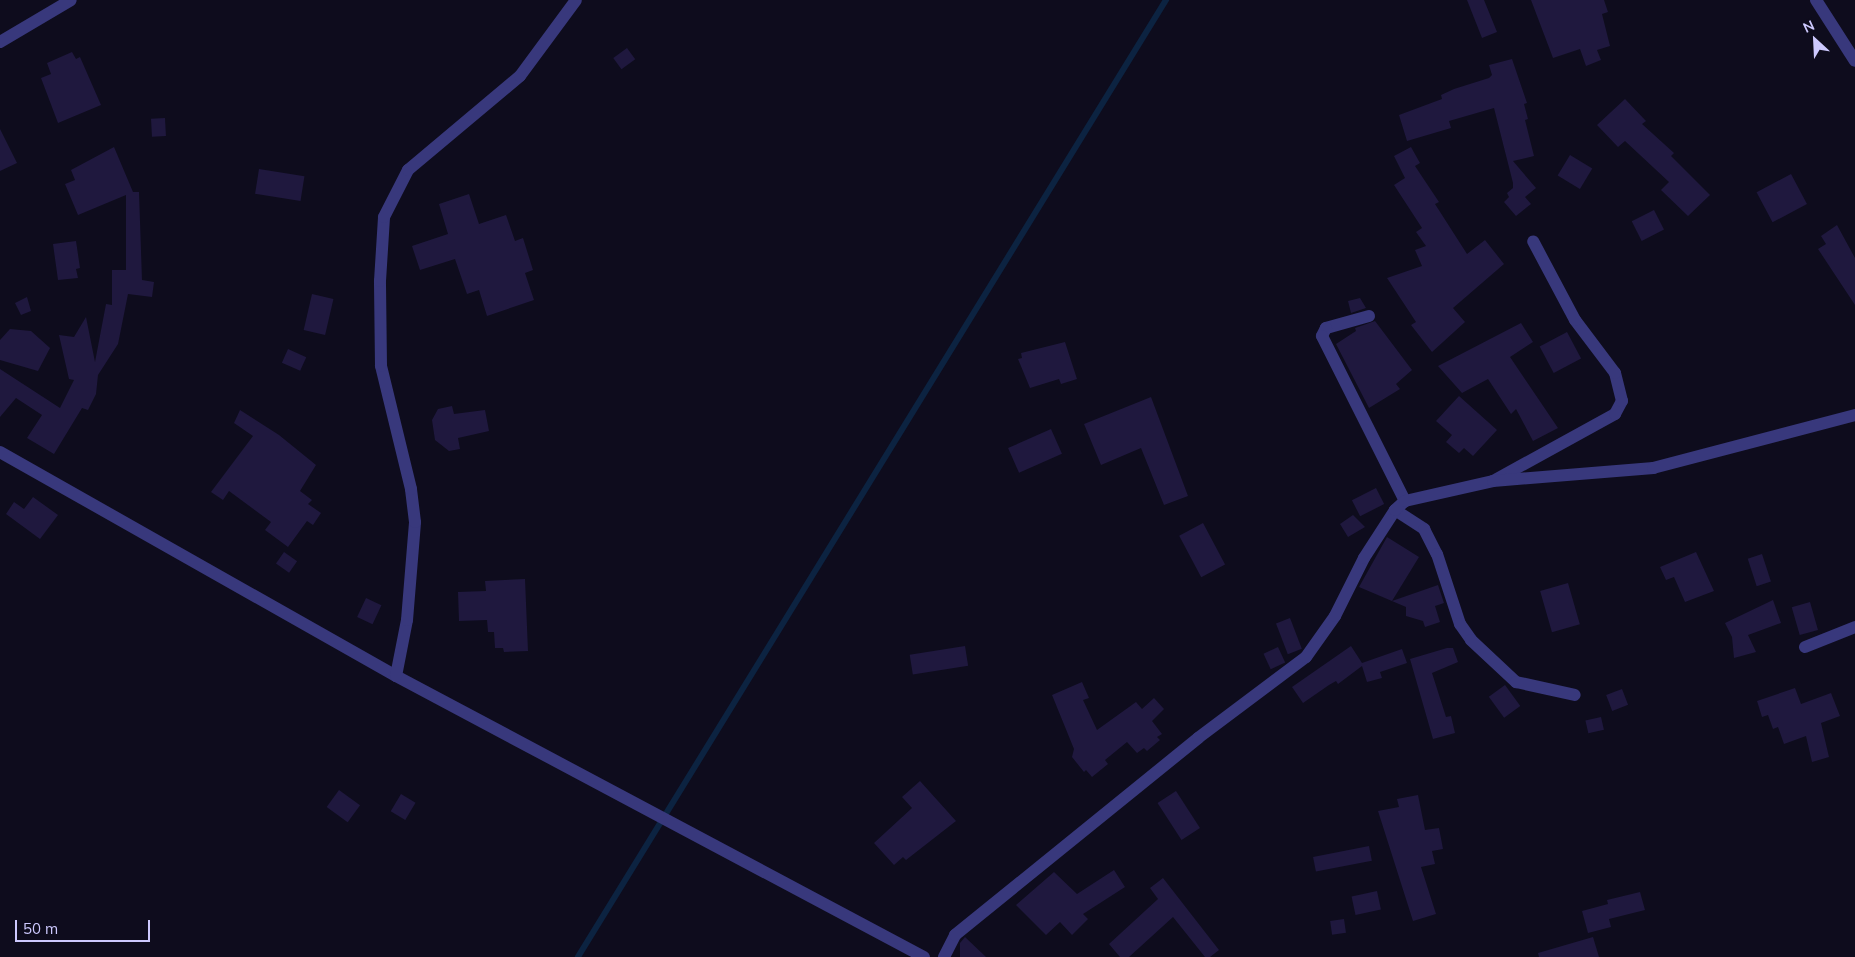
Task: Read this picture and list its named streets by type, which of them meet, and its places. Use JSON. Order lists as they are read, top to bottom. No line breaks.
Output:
{"scale_bar":"50 m","north":"top left"}
